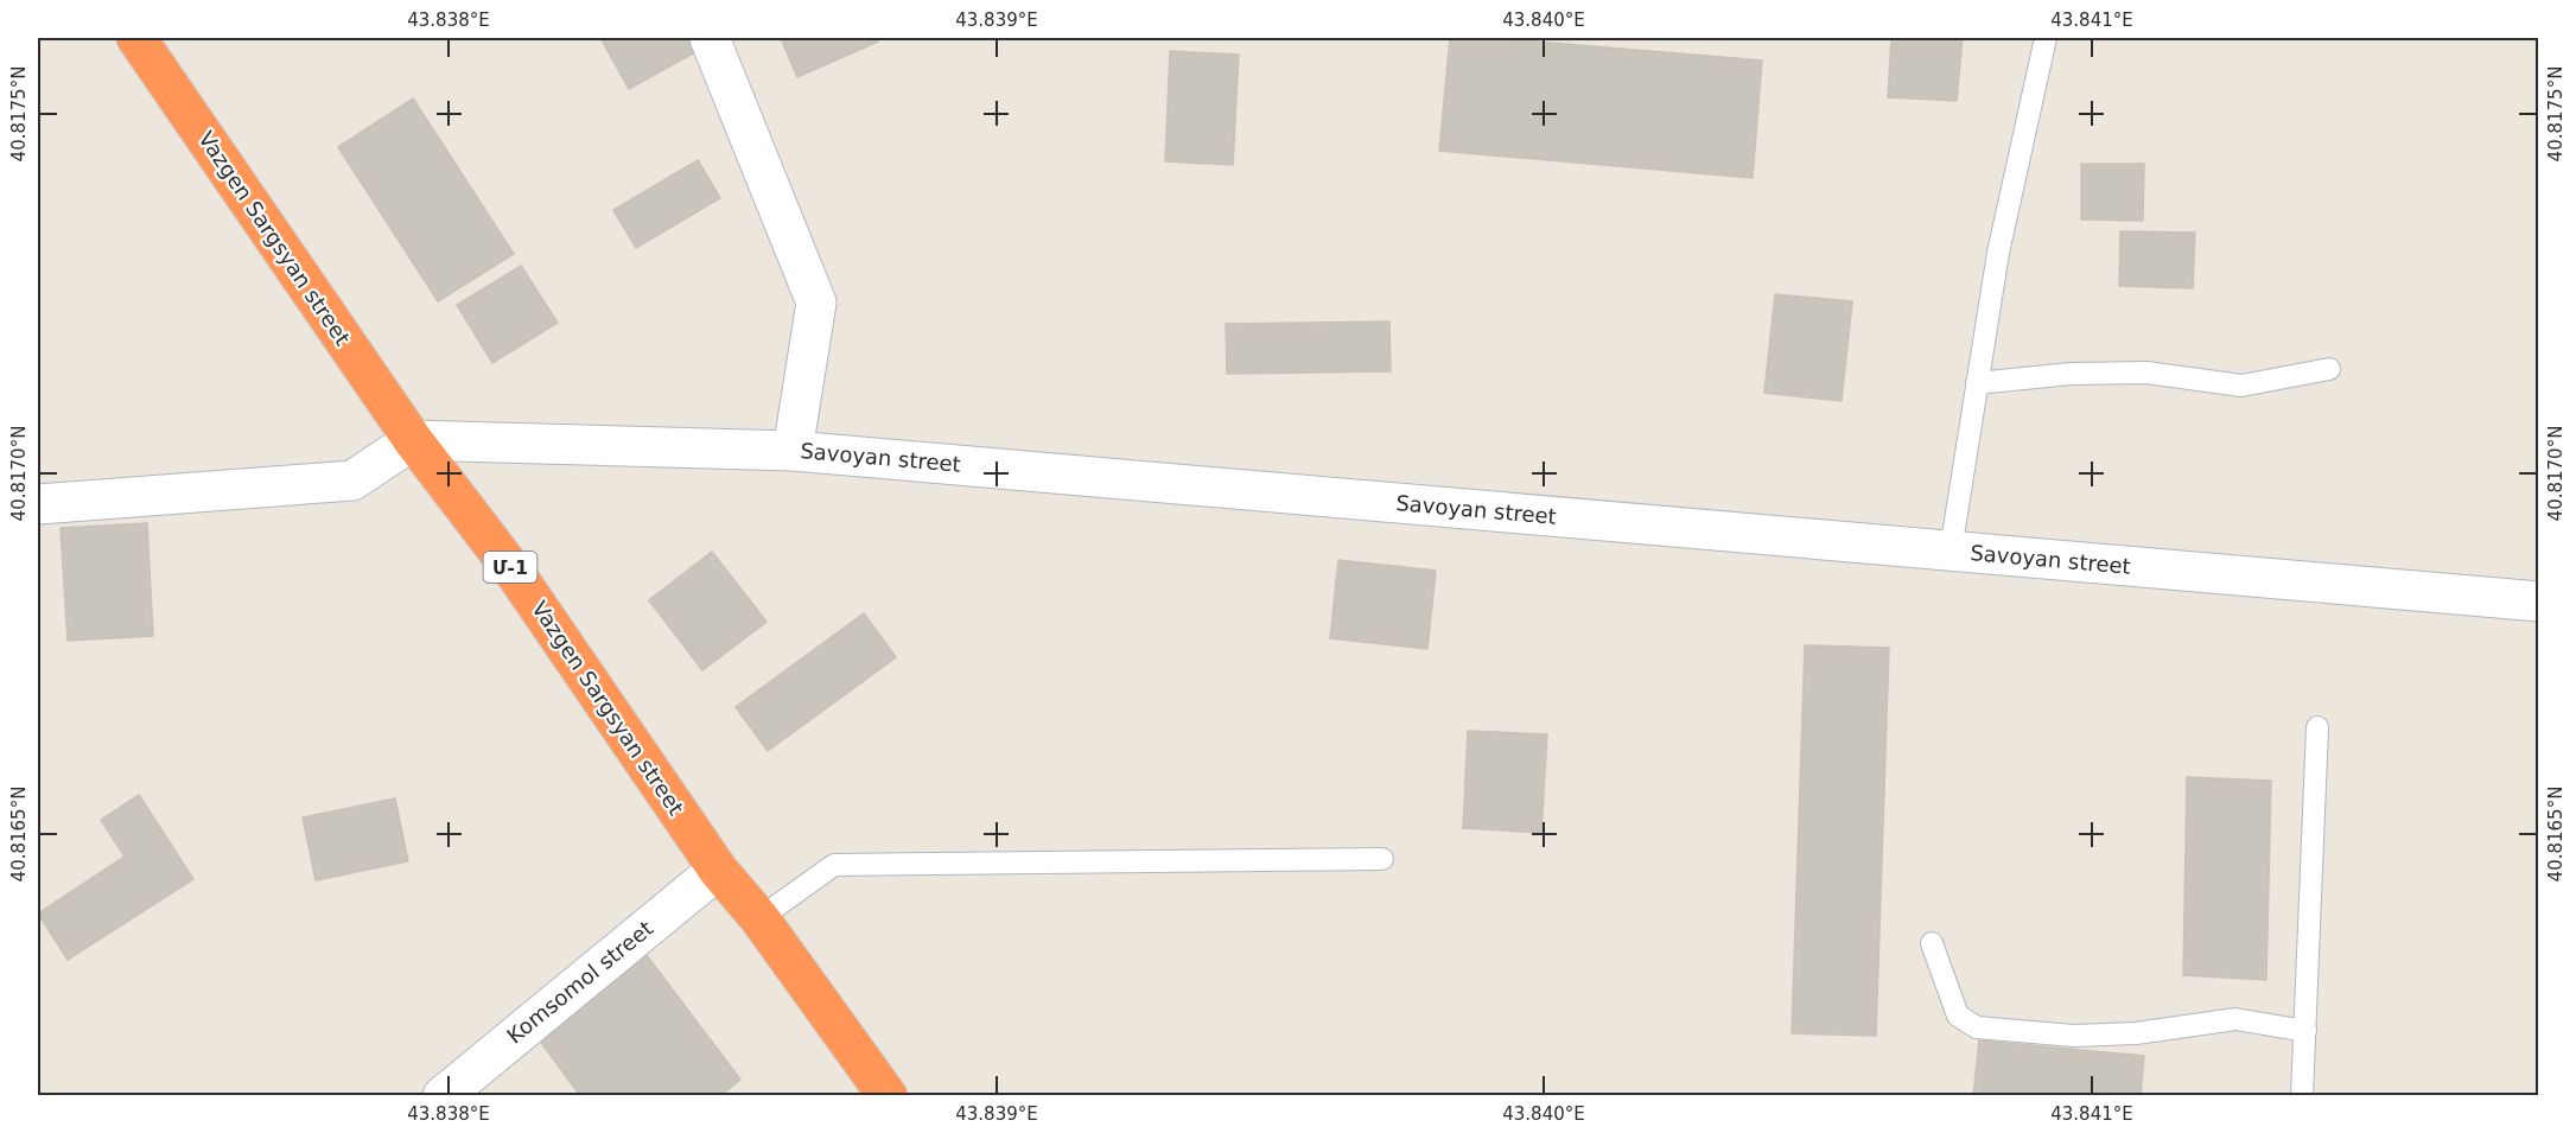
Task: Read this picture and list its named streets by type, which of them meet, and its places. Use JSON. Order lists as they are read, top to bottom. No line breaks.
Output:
{"streets":{"highway":["Vazgen Sargsyan street","Մ-1"],"street":["Savoyan street","Komsomol street"]},"crossings":[["Vazgen Sargsyan street","Savoyan street"],["Vazgen Sargsyan street","Komsomol street"]],"coordinates":["43.838°E","43.839°E","43.840°E","43.841°E","40.8175°N","40.8170°N","40.8165°N"]}
